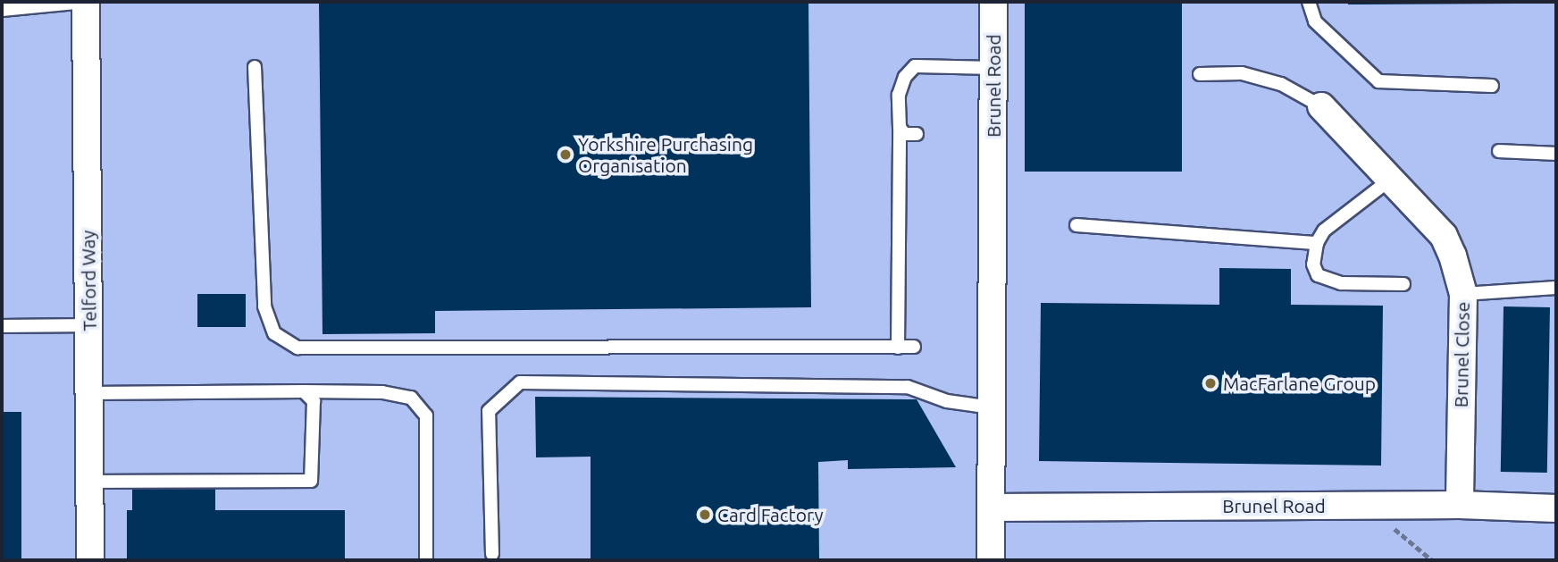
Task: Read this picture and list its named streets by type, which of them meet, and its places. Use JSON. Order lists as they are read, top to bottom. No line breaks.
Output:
{"streets":{"street":["Brunel Road","Telford Way","Brunel Close"]},"crossings":[["Brunel Road","Brunel Close"]],"places":["Yorkshire Purchasing Organisation","MacFarlane Group","Card Factory"]}
